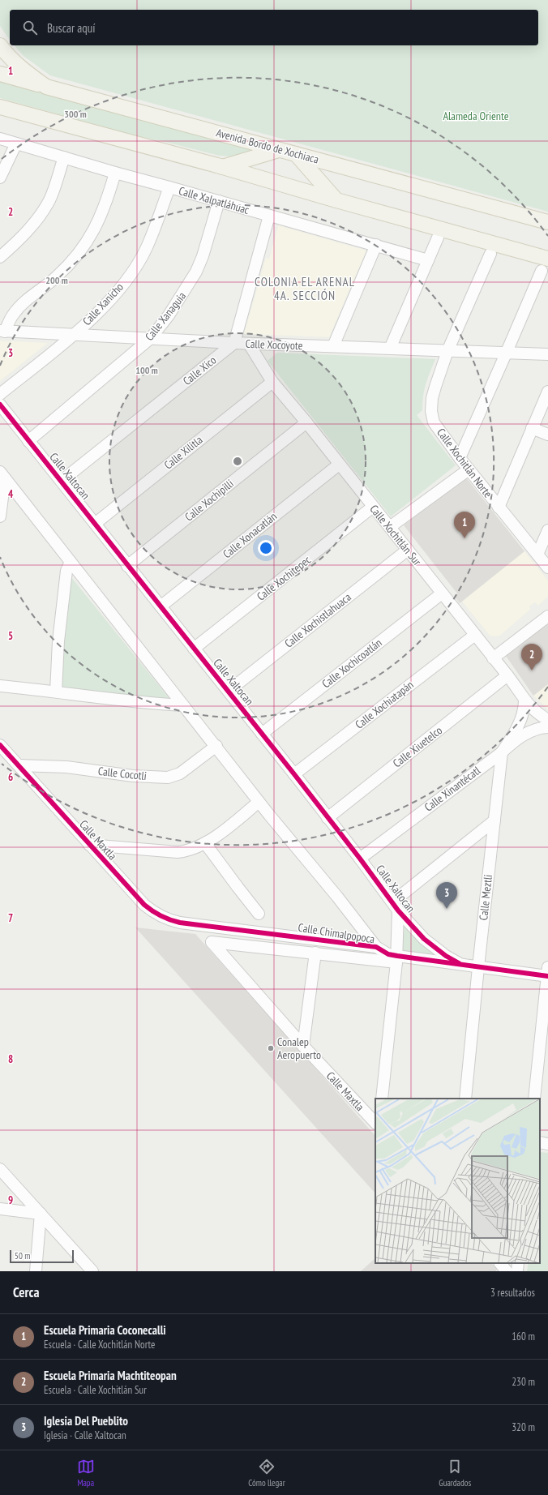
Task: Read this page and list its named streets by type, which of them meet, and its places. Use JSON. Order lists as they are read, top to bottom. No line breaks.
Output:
{"streets":{"main road":["Avenida Bordo de Xochiaca"],"street":["Calle Xalpatláhuac","Calle Xanicho","Calle Xanaguia","Calle Xocoyote","Calle Xico","Calle Xilitla","Calle Xochitlán Norte","Calle Xaltocan","Calle Xochipilli","Calle Xonacatlán","Calle Xochitlán Sur","Calle Xochitepec","Calle Xochistlahuaca","Calle Xochicoatlán","Calle Xochiatapán","Calle Xiuetelco","Calle Cocotli","Calle Xinantécatl","Calle Maxtla","Calle Meztli","Calle Chimalpopoca"]},"crossings":[["Calle Xalpatláhuac","Calle Xanicho"],["Calle Xalpatláhuac","Calle Xanaguia"],["Calle Xanicho","Calle Xocoyote"],["Calle Xanaguia","Calle Xocoyote"],["Calle Xanaguia","Calle Xaltocan"],["Calle Xocoyote","Calle Xico"],["Calle Xocoyote","Calle Xochitlán Norte"],["Calle Xocoyote","Calle Xochitlán Sur"],["Calle Xico","Calle Xaltocan"],["Calle Xilitla","Calle Xaltocan"],["Calle Xilitla","Calle Xochitlán Sur"],["Calle Xaltocan","Calle Xochipilli"],["Calle Xaltocan","Calle Xonacatlán"],["Calle Xaltocan","Calle Xochitepec"],["Calle Xaltocan","Calle Xochistlahuaca"],["Calle Xaltocan","Calle Xochicoatlán"],["Calle Xaltocan","Calle Xochiatapán"],["Calle Xaltocan","Calle Xiuetelco"],["Calle Xaltocan","Calle Xinantécatl"],["Calle Xaltocan","Calle Chimalpopoca"],["Calle Xochipilli","Calle Xochitlán Sur"],["Calle Xonacatlán","Calle Xochitlán Sur"],["Calle Xochitlán Sur","Calle Xochitepec"],["Calle Xochitlán Sur","Calle Xochistlahuaca"],["Calle Xochitlán Sur","Calle Xochicoatlán"],["Calle Xochitlán Sur","Calle Xochiatapán"],["Calle Xochitlán Sur","Calle Xiuetelco"],["Calle Xochitlán Sur","Calle Meztli"],["Calle Cocotli","Calle Maxtla"],["Calle Xinantécatl","Calle Meztli"],["Calle Maxtla","Calle Chimalpopoca"],["Calle Meztli","Calle Chimalpopoca"]],"districts":["COLONIA EL ARENAL 4A. SECCIÓN"],"parks":["Alameda Oriente"],"places":["Conalep Aeropuerto"],"scale_bar":"50 m","page":{"search":"Buscar aquí","pins":["1","2","3"],"scale":"50 m","heading":["Cerca","3 resultados"],"list":[{"mark":"1","name":"Escuela Primaria Coconecalli","note":"Escuela · Calle Xochitlán Norte","value":"160 m"},{"mark":"2","name":"Escuela Primaria Machtiteopan","note":"Escuela · Calle Xochitlán Sur","value":"230 m"},{"mark":"3","name":"Iglesia Del Pueblito","note":"Iglesia · Calle Xaltocan","value":"320 m"}],"nav":["Mapa","Cómo llegar","Guardados"]},"grid":{"rows":["1","2","3","4","5","6","7","8","9"]},"rings":["300 m","200 m","100 m"]}
